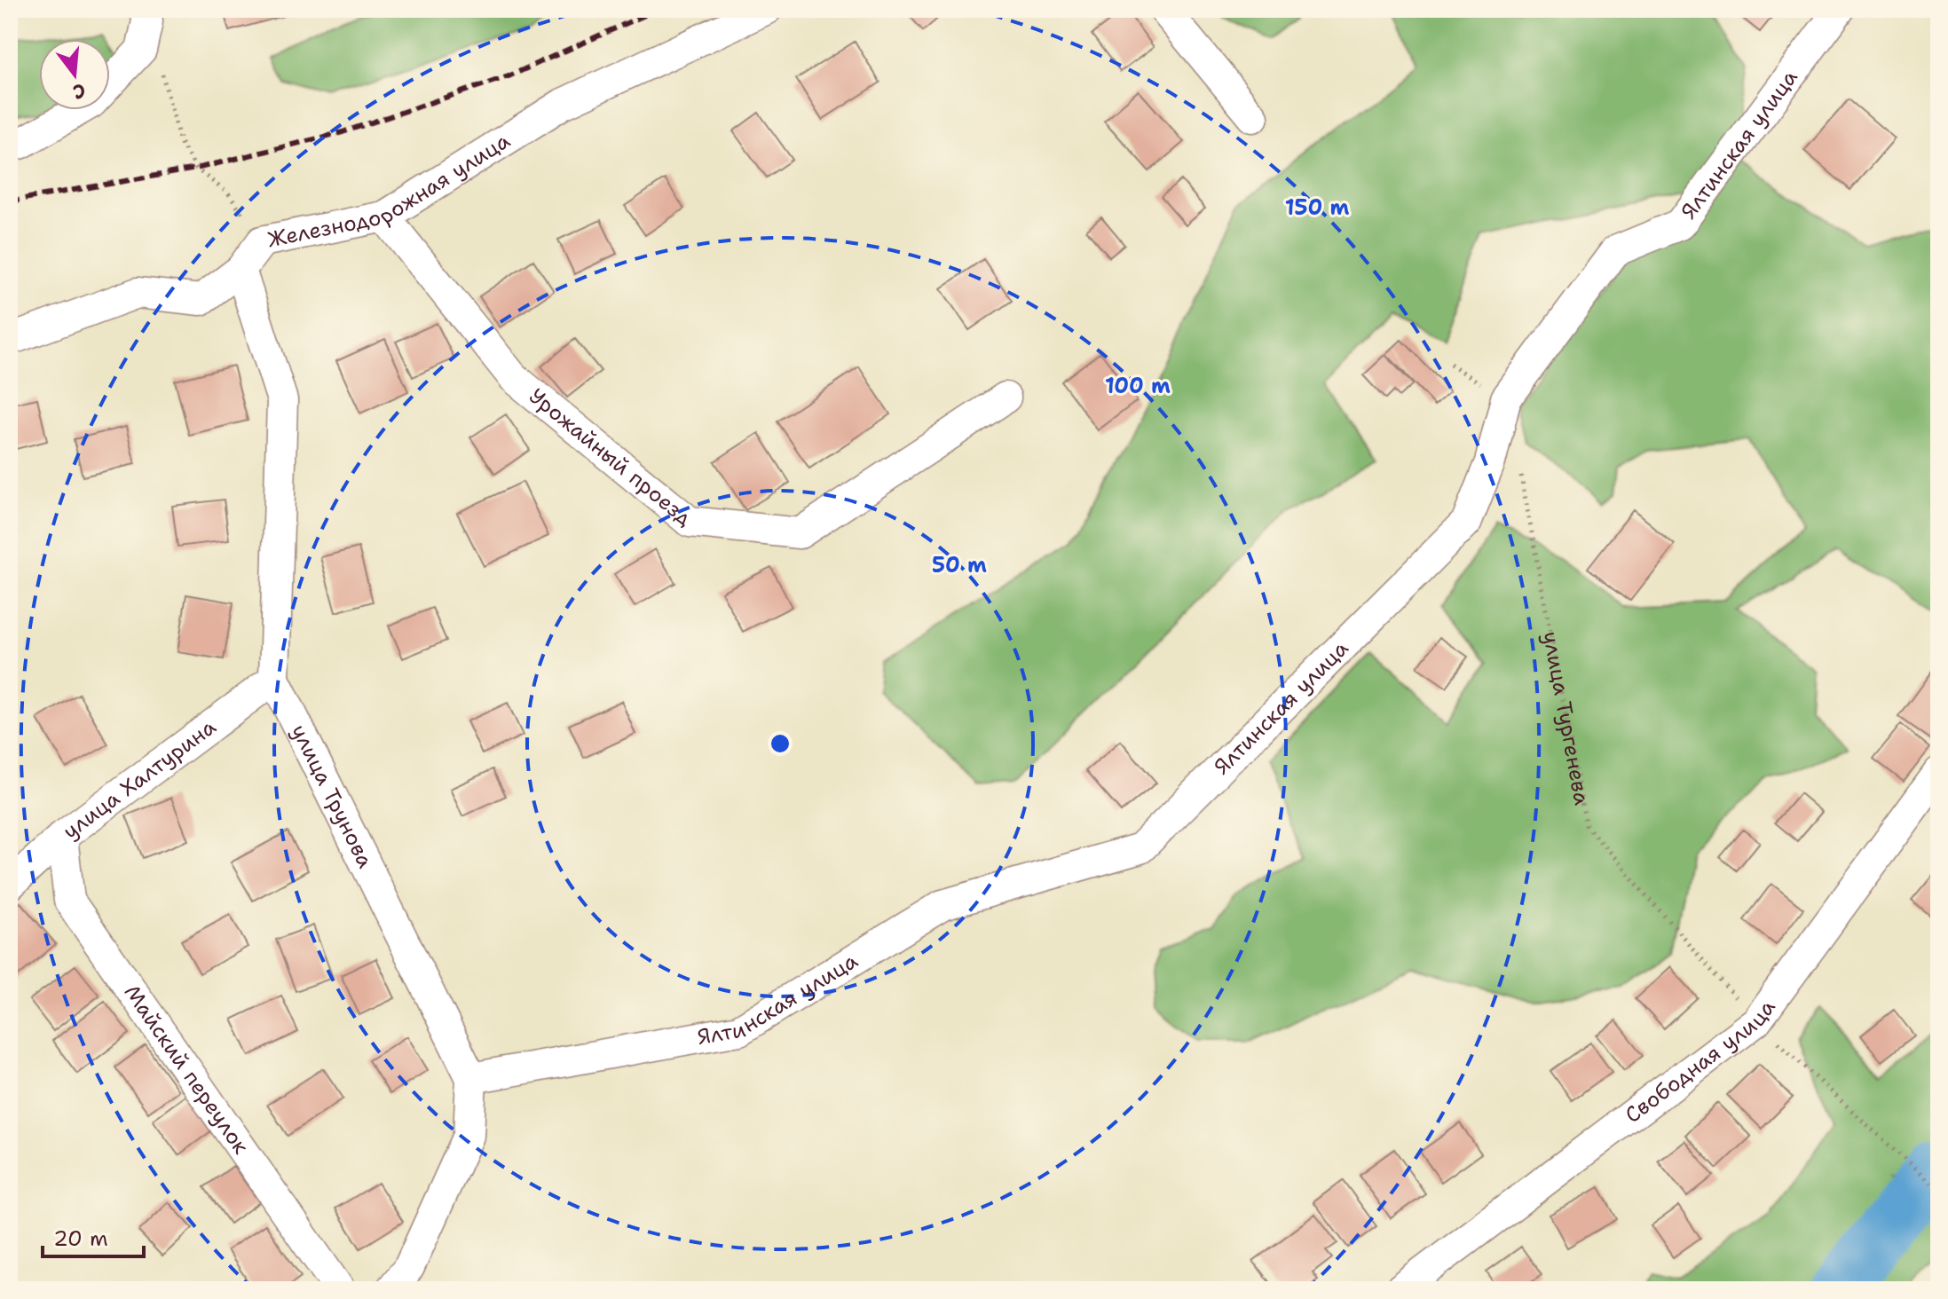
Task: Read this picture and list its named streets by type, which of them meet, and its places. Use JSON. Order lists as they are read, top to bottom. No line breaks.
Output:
{"streets":{"street":["Ялтинская улица","Железнодорожная улица","Урожайный проезд","улица Халтурина","улица Трунова","Свободная улица","Майский переулок"],"path":["улица Тургенева"]},"crossings":[["Ялтинская улица","улица Трунова"],["Железнодорожная улица","Урожайный проезд"],["Железнодорожная улица","улица Трунова"],["улица Тургенева","Свободная улица"],["улица Халтурина","улица Трунова"],["улица Халтурина","Майский переулок"]],"scale_bar":"20 m","north":"bottom","rings":["150 m","100 m","50 m"]}
